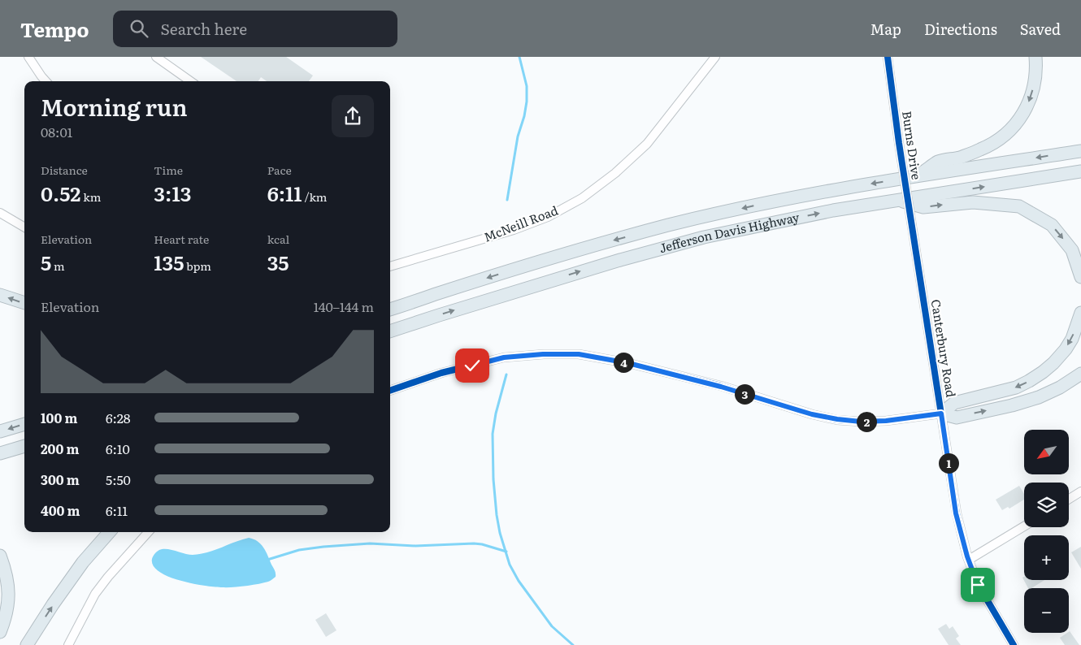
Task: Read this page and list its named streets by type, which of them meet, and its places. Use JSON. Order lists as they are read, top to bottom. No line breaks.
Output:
{"streets":{"highway":["Jefferson Davis Highway"],"street":["Burns Drive","McNeill Road","Canterbury Road"]},"crossings":[["Burns Drive","Canterbury Road"]],"north":"bottom left","page":{"header":"Tempo","search":"Search here","nav":["Map","Directions","Saved"],"heading":["Morning run","08:01"],"stats":[["Distance","0.52 km"],["Time","3:13"],["Pace","6:11 /km"],["Elevation","5 m"],["Heart rate","135 bpm"],["kcal","35"]],"chart":["Elevation","140–144 m"],"pins":["4","3","2","1"],"list":[{"name":"100 m","note":"6:28"},{"name":"200 m","note":"6:10"},{"name":"300 m","note":"5:50"},{"name":"400 m","note":"6:11"}],"map_buttons":["+","−"]}}
